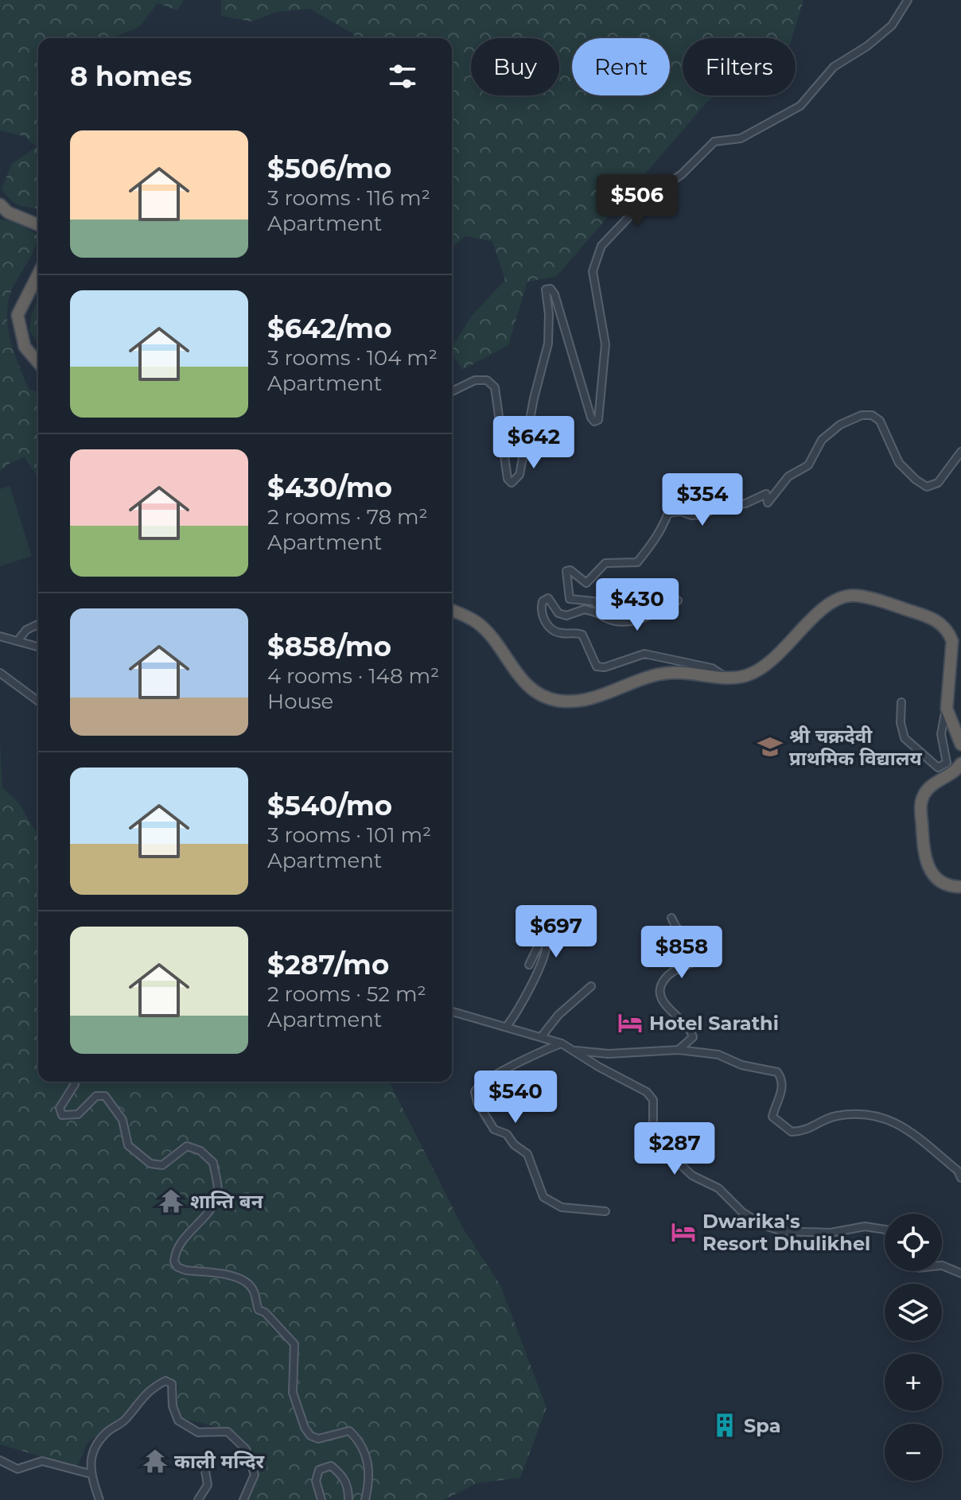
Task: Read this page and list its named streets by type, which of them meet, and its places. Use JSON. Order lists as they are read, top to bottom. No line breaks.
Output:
{"places":{"school or university":["श्री चक्रदेवी प्राथमिक विद्यालय"],"hotel":["Hotel Sarathi","Dwarika's Resort Dhulikhel"],"temple":["शान्ति बन","काली मन्दिर"],"building":["Spa"]},"page":{"chip":["Buy","Rent","Filters"],"heading":"8 homes","list":[{"name":"$506/mo","note":"3 rooms · 116 m² · Apartment"},{"name":"$642/mo","note":"3 rooms · 104 m² · Apartment"},{"name":"$430/mo","note":"2 rooms · 78 m² · Apartment"},{"name":"$858/mo","note":"4 rooms · 148 m² · House"},{"name":"$540/mo","note":"3 rooms · 101 m² · Apartment"},{"name":"$287/mo","note":"2 rooms · 52 m² · Apartment"}],"price":["$506","$642","$354","$430","$697","$858","$540","$287"],"map_buttons":["+","−"]}}
